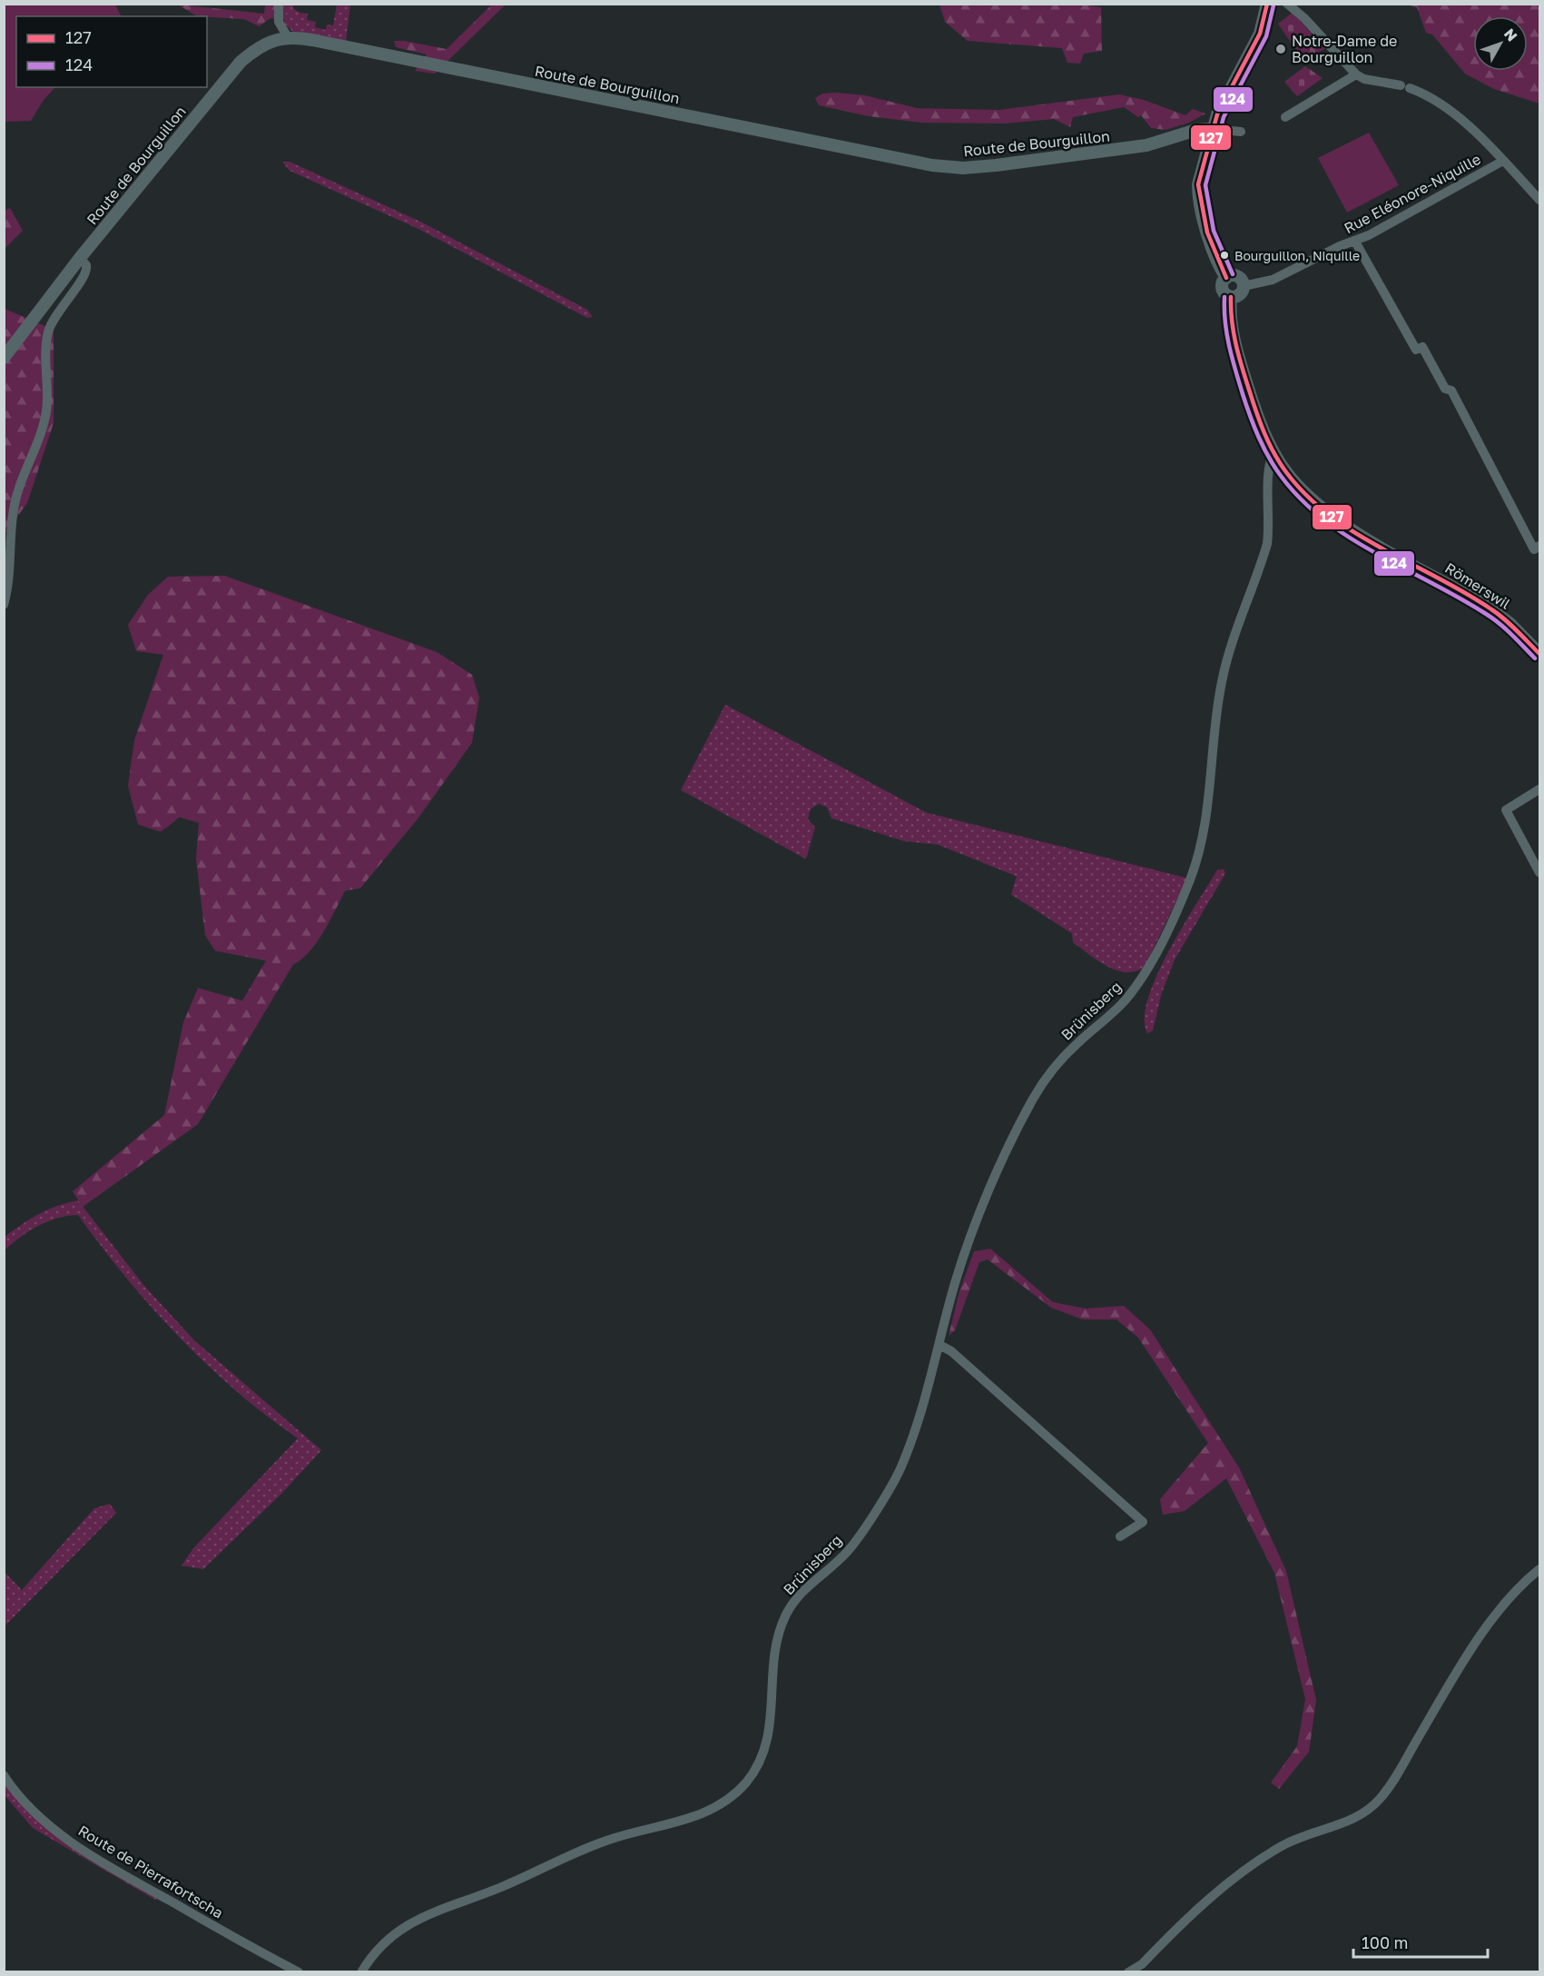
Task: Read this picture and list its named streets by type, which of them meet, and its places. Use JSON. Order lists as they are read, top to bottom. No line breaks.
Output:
{"streets":{"main road":["Route de Bourguillon","Römerswil"],"street":["Rue Eléonore-Niquille","Brünisberg","Route de Pierrafortscha"]},"crossings":[["Rue Eléonore-Niquille","Römerswil"],["Römerswil","Brünisberg"]],"places":["Notre-Dame de Bourguillon","Bourguillon, Niquille"],"lines":["transit line 127","transit line 124"],"legend":["127","124"],"scale_bar":"100 m","north":"top right"}
